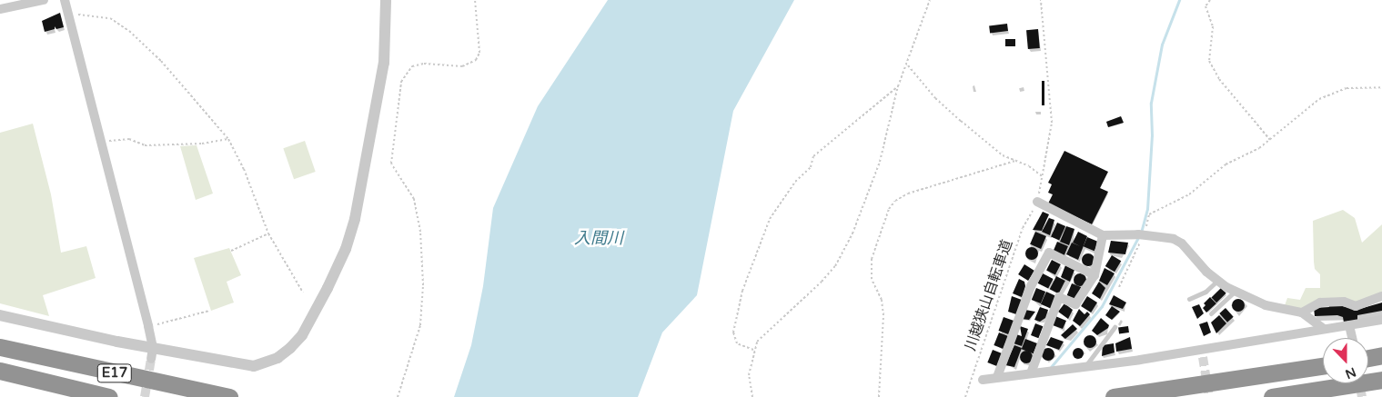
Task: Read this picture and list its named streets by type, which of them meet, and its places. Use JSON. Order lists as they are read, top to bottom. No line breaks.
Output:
{"streets":{"highway":["E17"],"path":["川越狭山自転車道"]},"water":["入間川"],"north":"bottom"}
